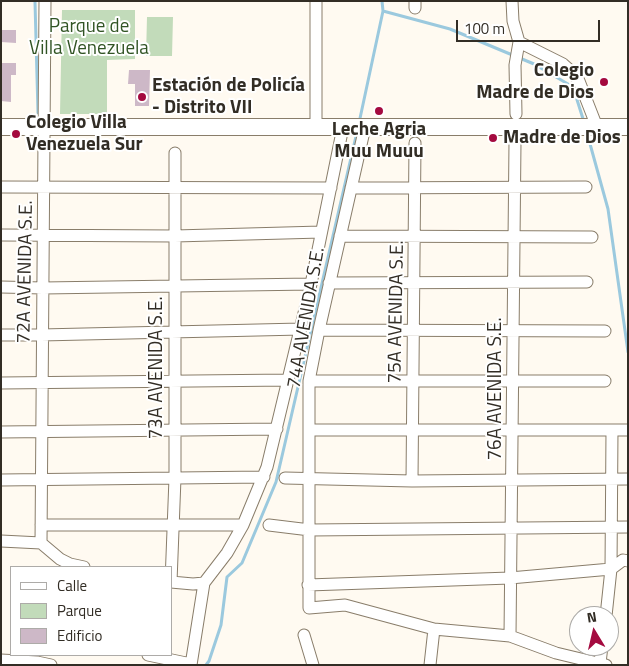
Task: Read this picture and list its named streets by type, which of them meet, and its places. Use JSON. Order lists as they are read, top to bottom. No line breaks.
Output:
{"streets":{"street":["72A AVENIDA S.E.","75A AVENIDA S.E.","74A AVENIDA S.E.","73A AVENIDA S.E.","76A AVENIDA S.E."]},"parks":["Parque de Villa Venezuela"],"places":["Colegio Madre de Dios","Estación de Policía - Distrito VII","Leche Agria Muu Muuu","Colegio Villa Venezuela Sur","Madre de Dios"],"legend":["Calle","Parque","Edificio"],"scale_bar":"100 m","north":"top"}
